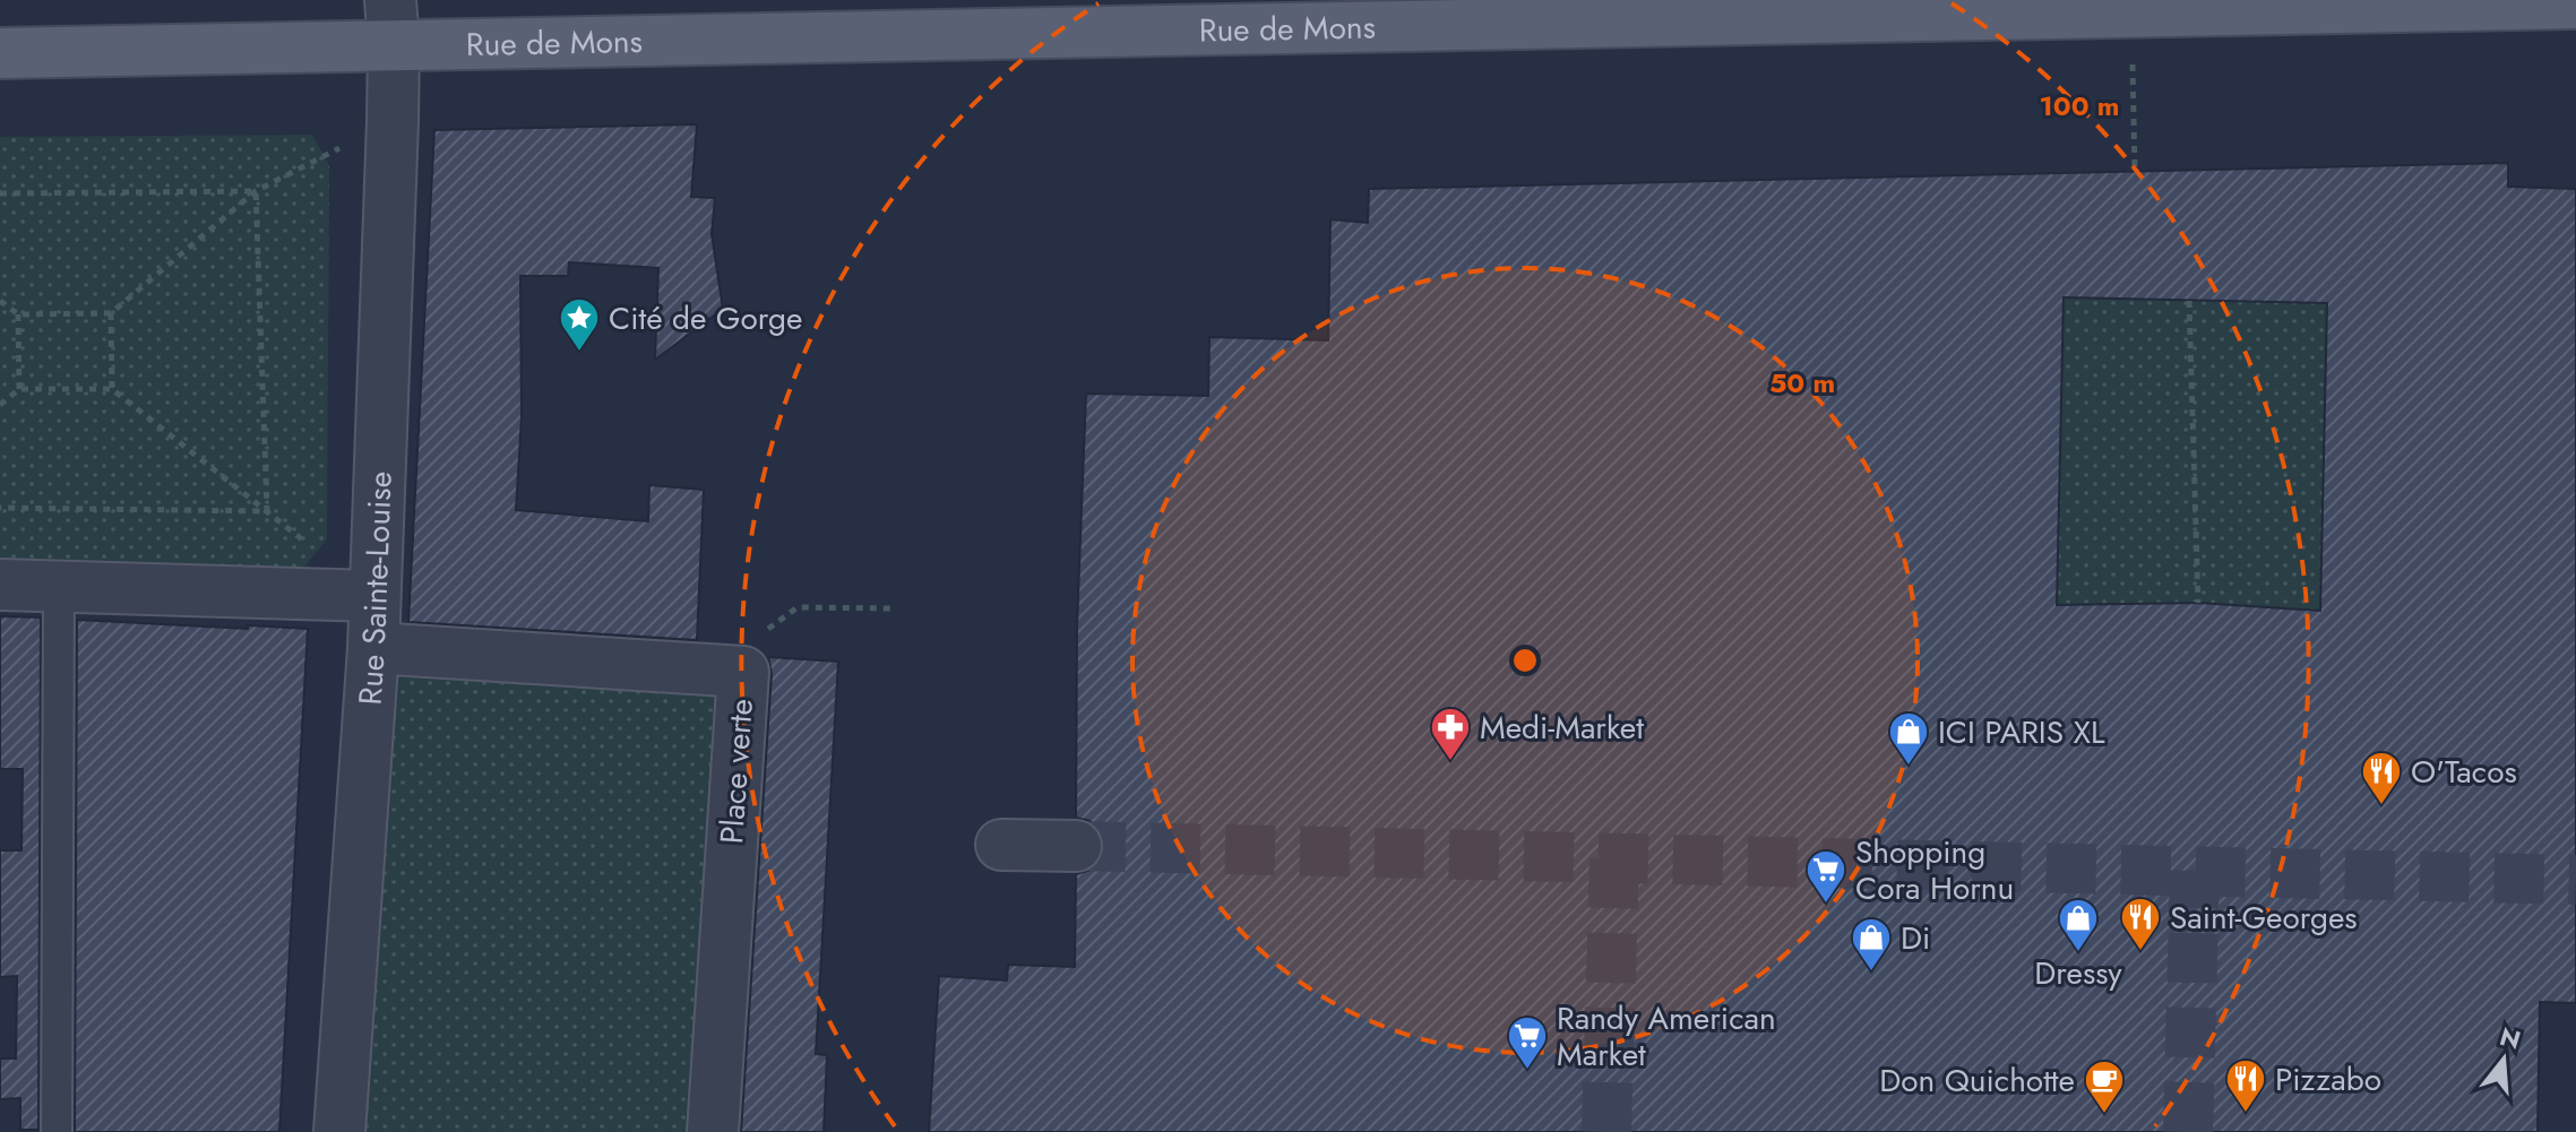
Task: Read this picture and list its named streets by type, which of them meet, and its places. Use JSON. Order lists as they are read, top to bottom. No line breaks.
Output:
{"streets":{"main road":["Rue de Mons"],"street":["Rue Sainte-Louise","Place verte"]},"crossings":[["Rue de Mons","Rue Sainte-Louise"],["Rue Sainte-Louise","Place verte"]],"places":{"place":["Cité de Gorge"],"pharmacy":["Medi-Market"],"shop":["ICI PARIS XL","Dressy","Di"],"restaurant":["O'Tacos","Saint-Georges","Pizzabo"],"supermarket":["Shopping Cora Hornu","Randy American Market"],"cafe":["Don Quichotte"]},"north":"top","rings":["100 m","50 m"]}
